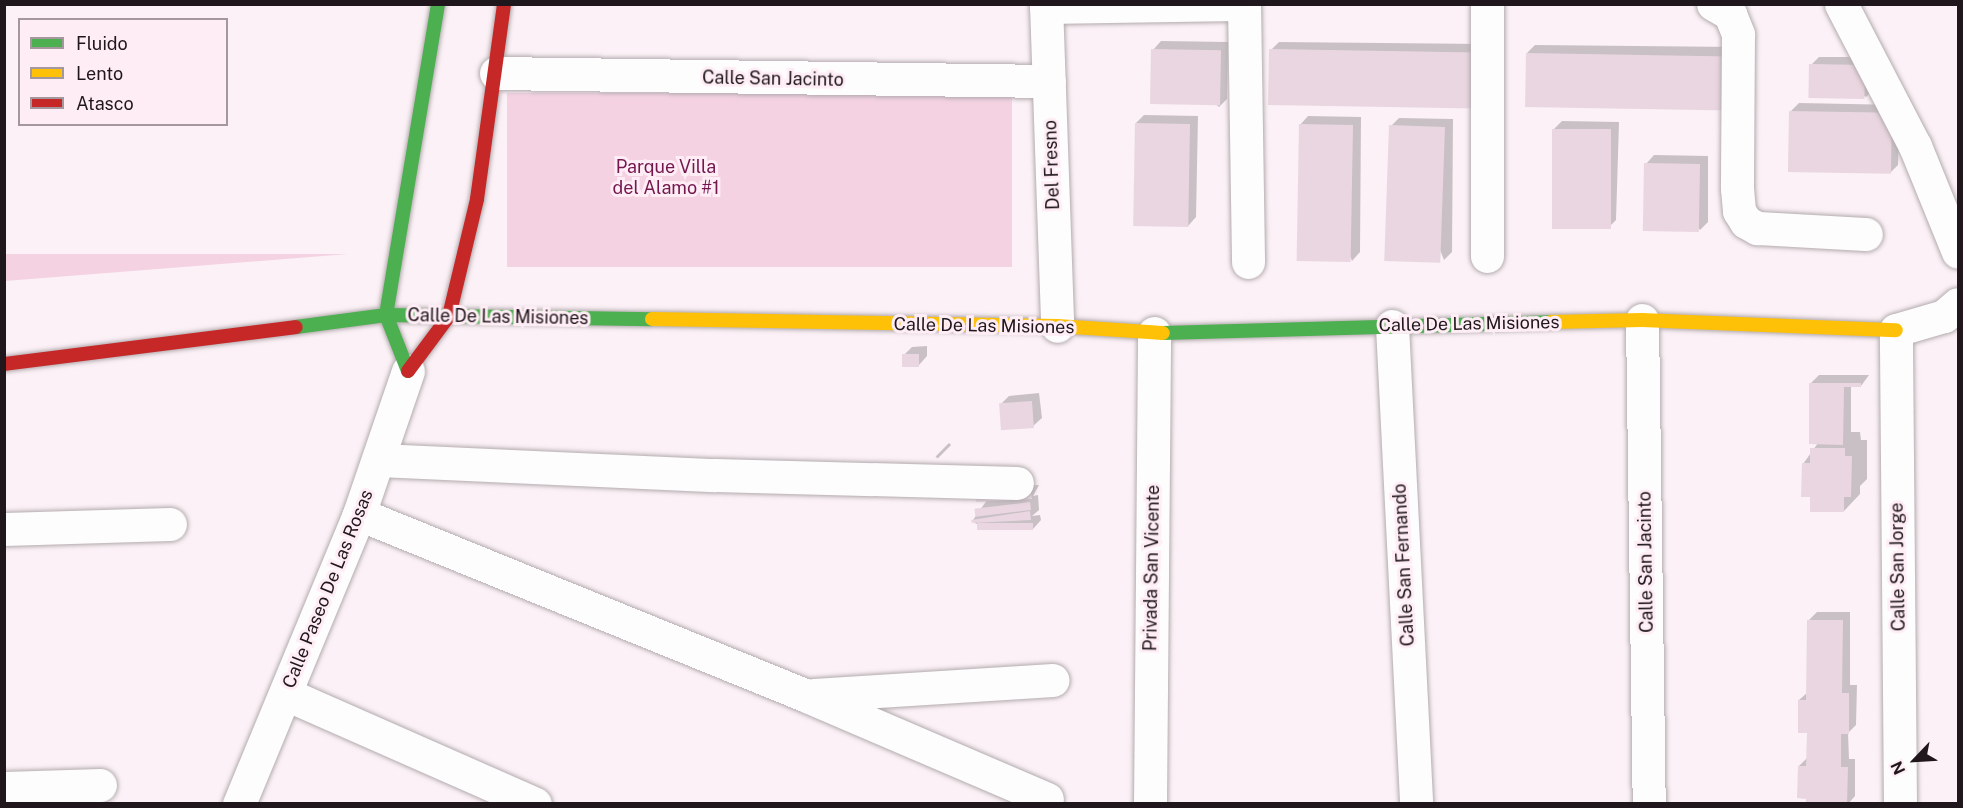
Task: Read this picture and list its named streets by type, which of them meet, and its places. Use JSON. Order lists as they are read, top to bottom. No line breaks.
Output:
{"streets":{"street":["Calle San Jacinto","Del Fresno","Calle De Las Misiones","Calle San Fernando","Calle San Jorge","Privada San Vicente","Calle Paseo De Las Rosas"]},"crossings":[["Calle San Jacinto","Del Fresno"],["Calle San Jacinto","Calle De Las Misiones"],["Calle San Jacinto","Calle Paseo De Las Rosas"],["Del Fresno","Calle De Las Misiones"],["Calle De Las Misiones","Calle San Fernando"],["Calle De Las Misiones","Calle San Jorge"],["Calle De Las Misiones","Privada San Vicente"],["Calle De Las Misiones","Calle Paseo De Las Rosas"]],"parks":["Parque Villa del Alamo #1"],"legend":["Fluido","Lento","Atasco"],"north":"bottom left"}
